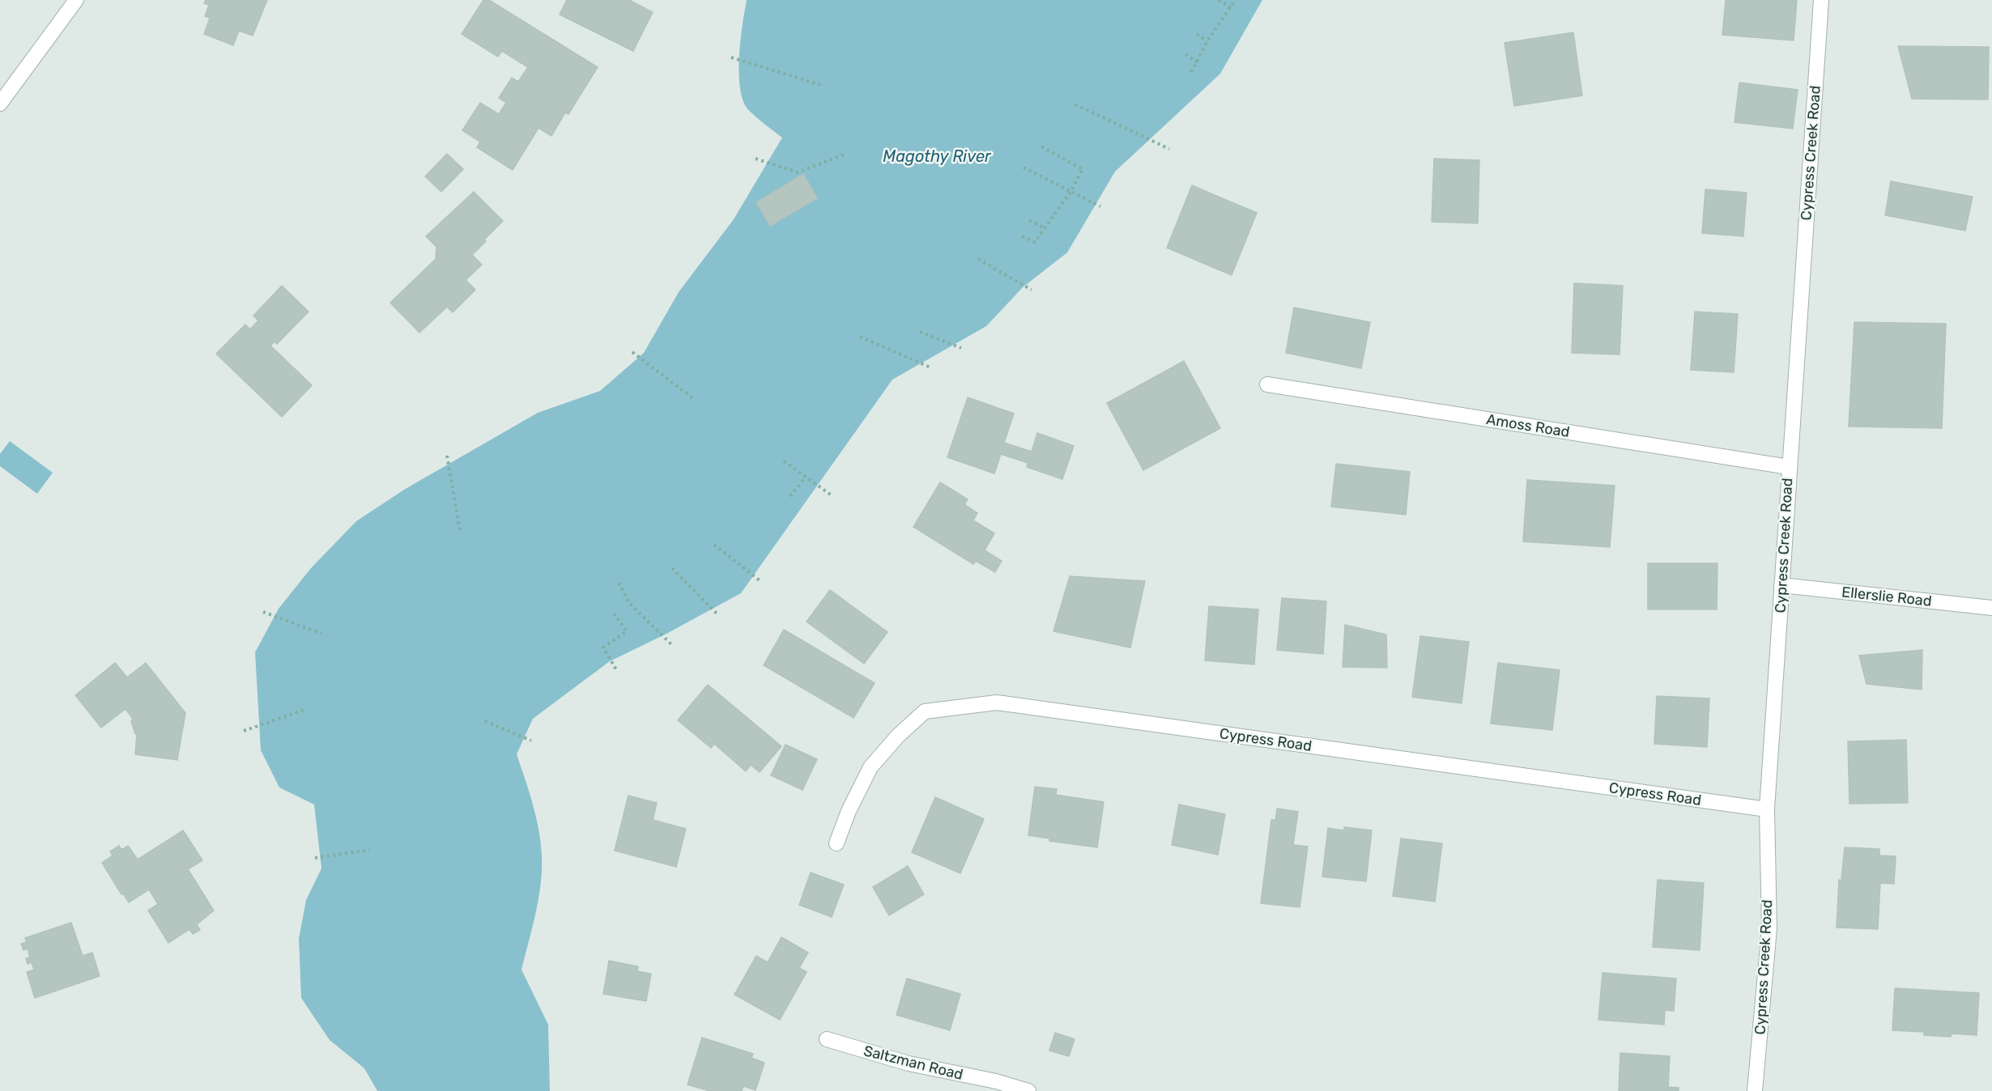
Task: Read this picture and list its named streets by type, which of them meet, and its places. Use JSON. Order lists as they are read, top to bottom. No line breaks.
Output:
{"streets":{"street":["Cypress Creek Road","Amoss Road","Ellerslie Road","Cypress Road","Saltzman Road"]},"crossings":[["Cypress Creek Road","Amoss Road"],["Cypress Creek Road","Ellerslie Road"],["Cypress Creek Road","Cypress Road"]],"water":["Magothy River"]}
